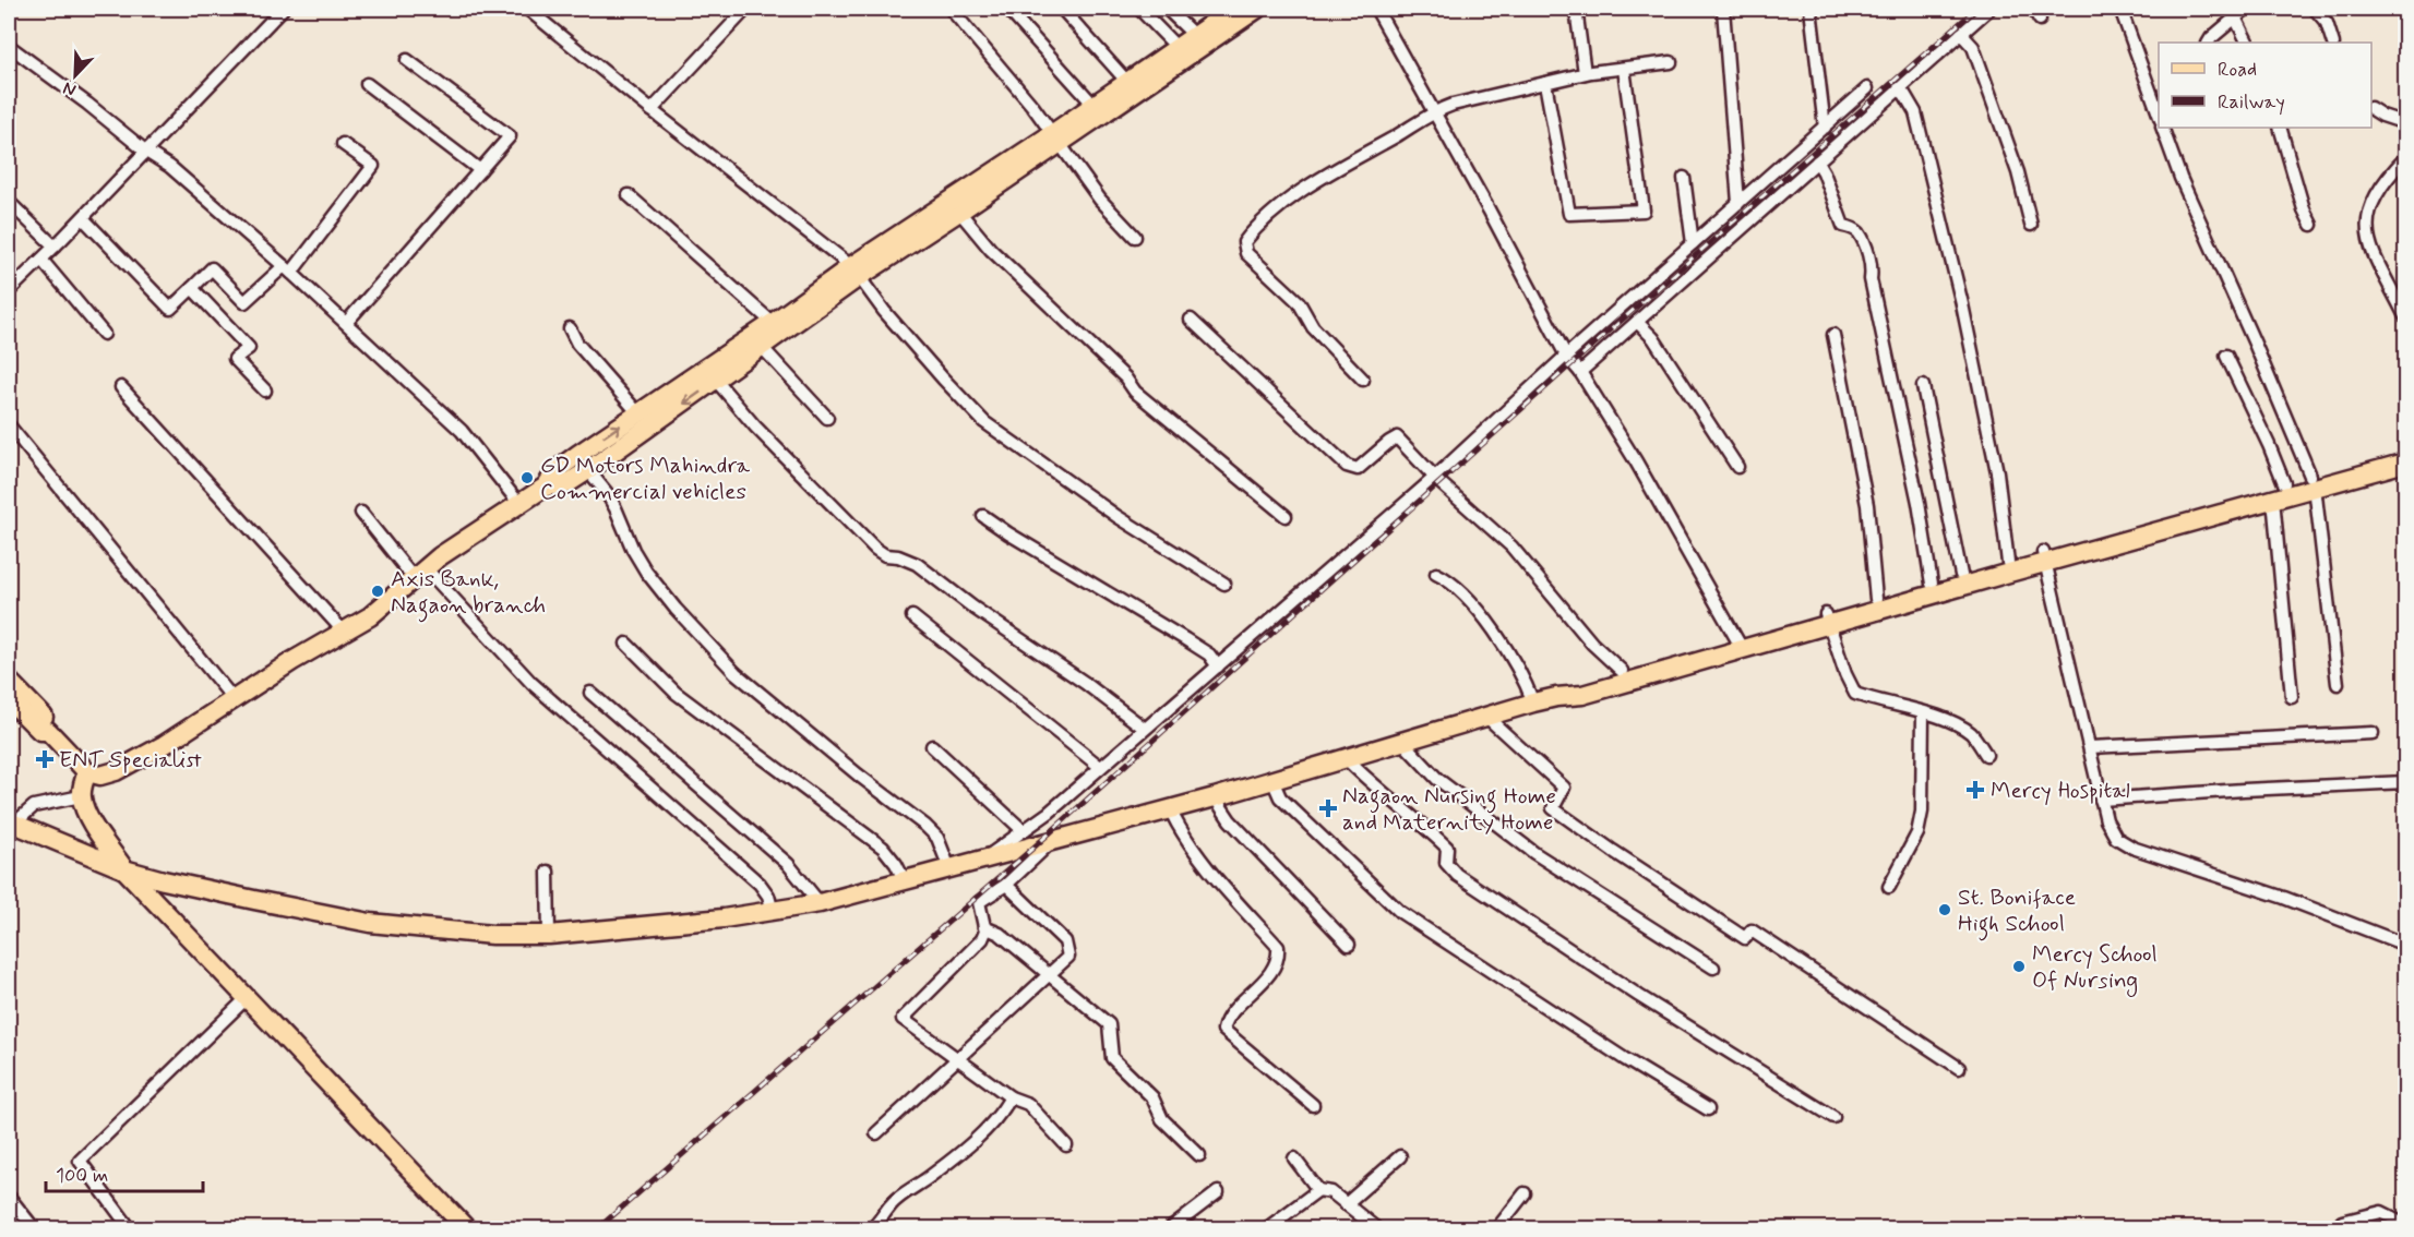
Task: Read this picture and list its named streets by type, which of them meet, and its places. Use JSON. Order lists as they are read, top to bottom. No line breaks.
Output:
{"places":{"other":["GD Motors Mahindra Commercial vehicles","Axis Bank, Nagaon branch","St. Boniface High School","Mercy School Of Nursing"],"health":["ENT Specialist","Mercy Hospital","Nagaon Nursing Home and Maternity Home"]},"legend":["Road","Railway"],"scale_bar":"100 m","north":"bottom left"}
